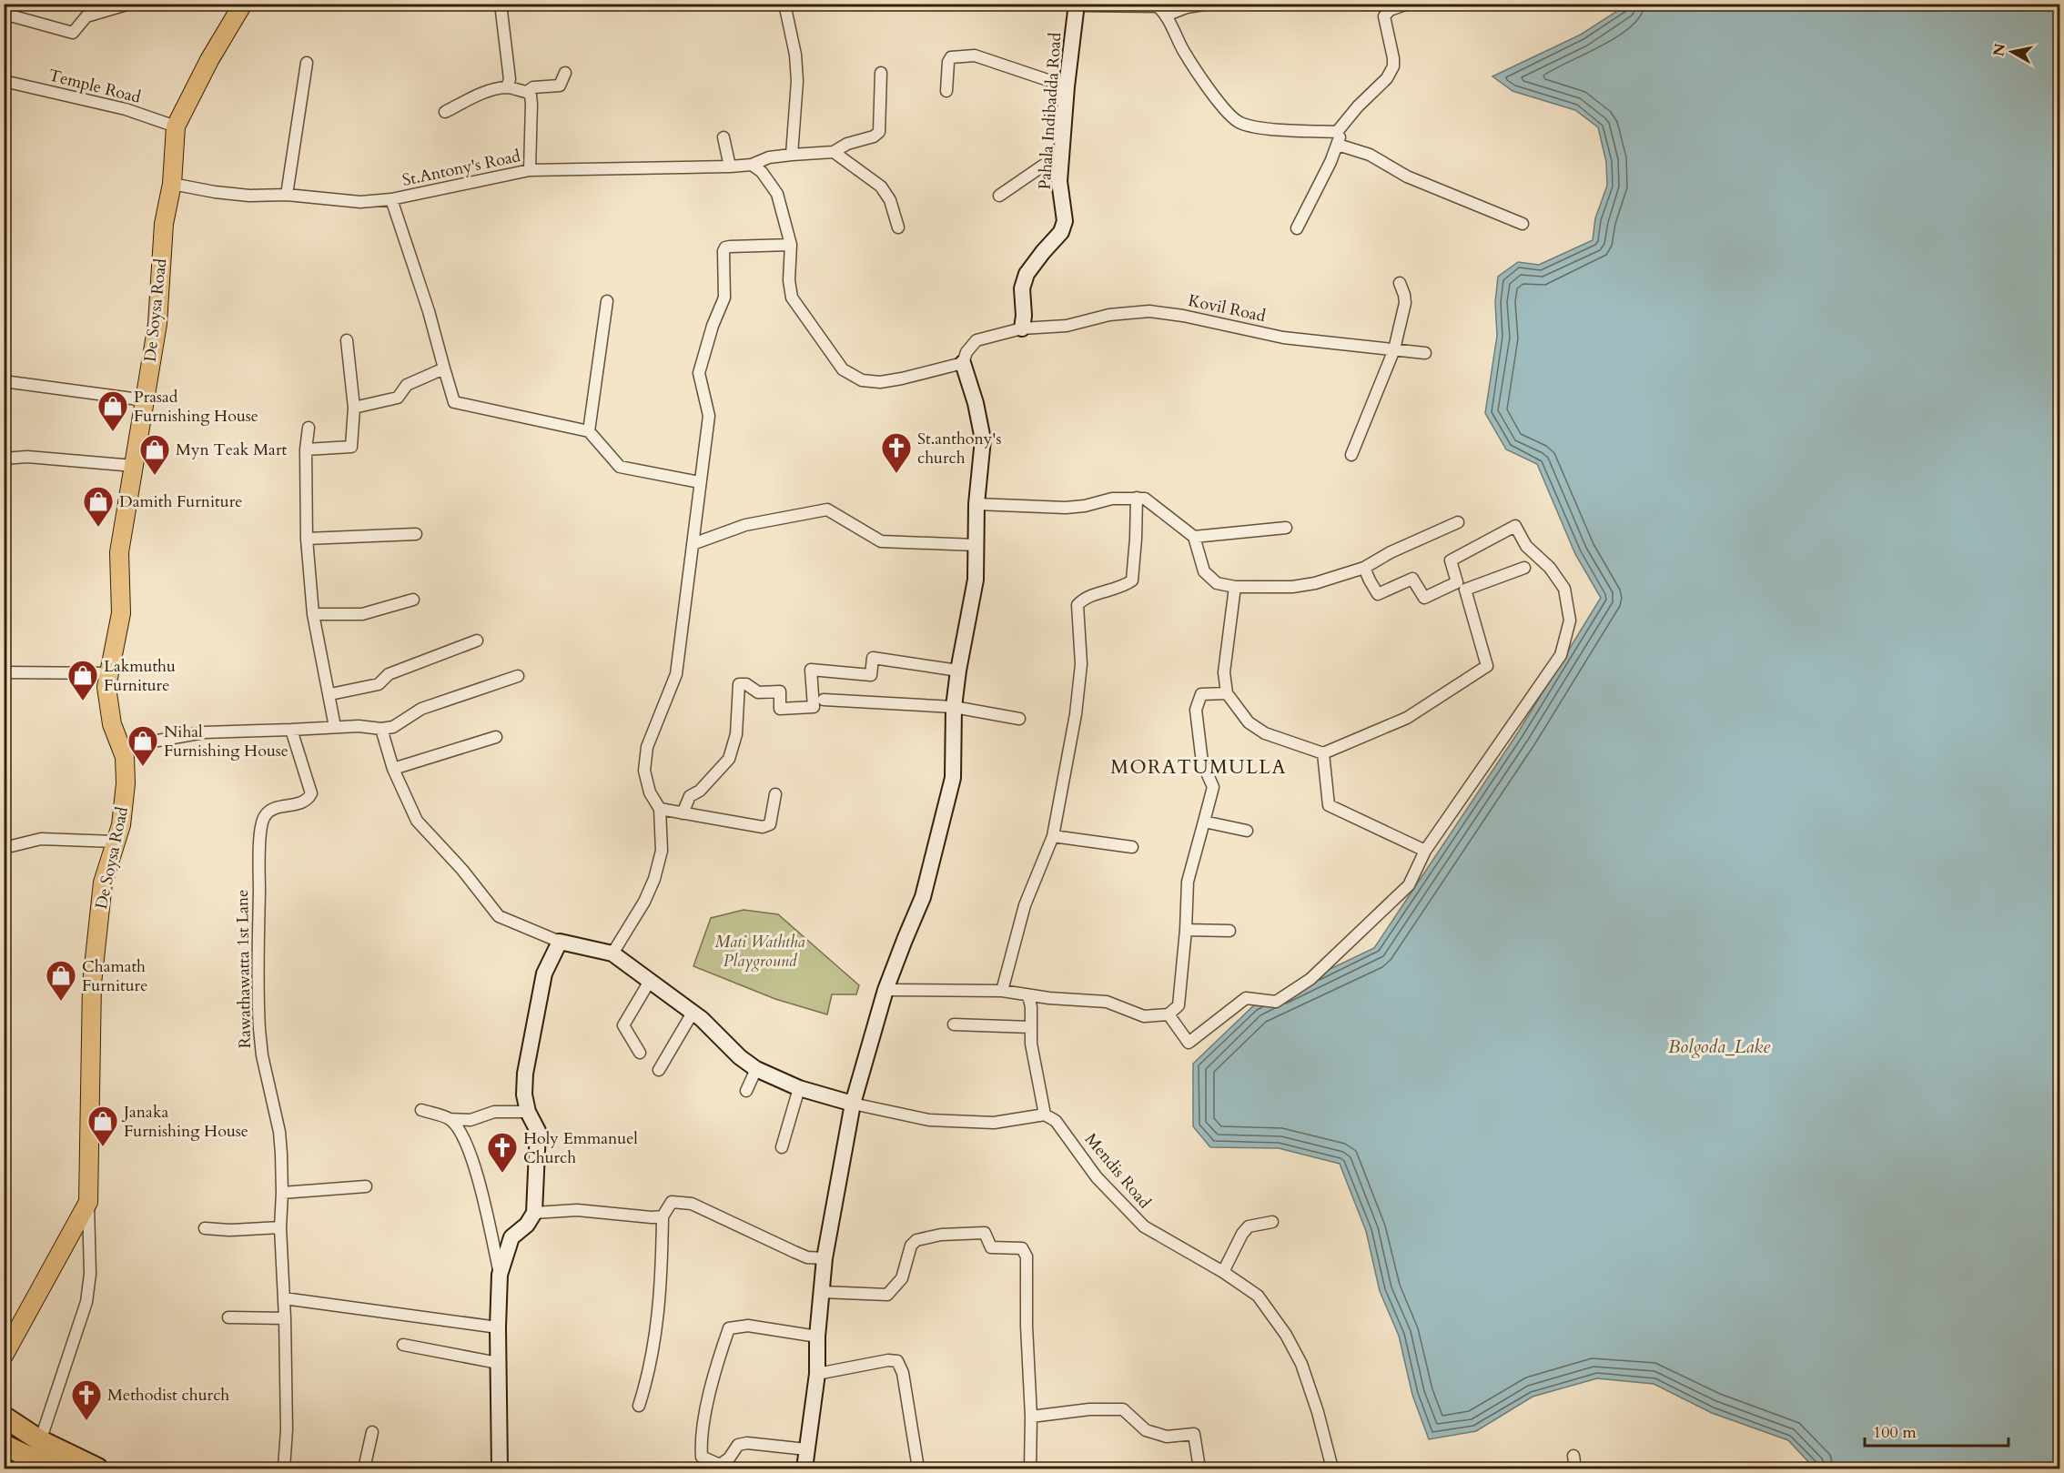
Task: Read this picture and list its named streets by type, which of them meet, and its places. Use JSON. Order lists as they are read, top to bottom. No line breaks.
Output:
{"streets":{"main road":["De Soysa Road"],"street":["Temple Road","Pahala Indibadda Road","St.Antony's Road","Kovil Road","Rawathawatta 1st Lane","Mendis Road"]},"crossings":[["Temple Road","De Soysa Road"],["Pahala Indibadda Road","Kovil Road"],["St.Antony's Road","De Soysa Road"]],"districts":["MORATUMULLA"],"water":["Bolgoda_Lake"],"parks":["Mati Waththa Playground"],"places":{"shop":["Prasad Furnishing House","Myn Teak Mart","Damith Furniture","Lakmuthu Furniture","Nihal Furnishing House","Chamath Furniture","Janaka Furnishing House"],"church":["St.anthony's church","Holy Emmanuel Church","Methodist church"]},"scale_bar":"100 m","north":"left"}
